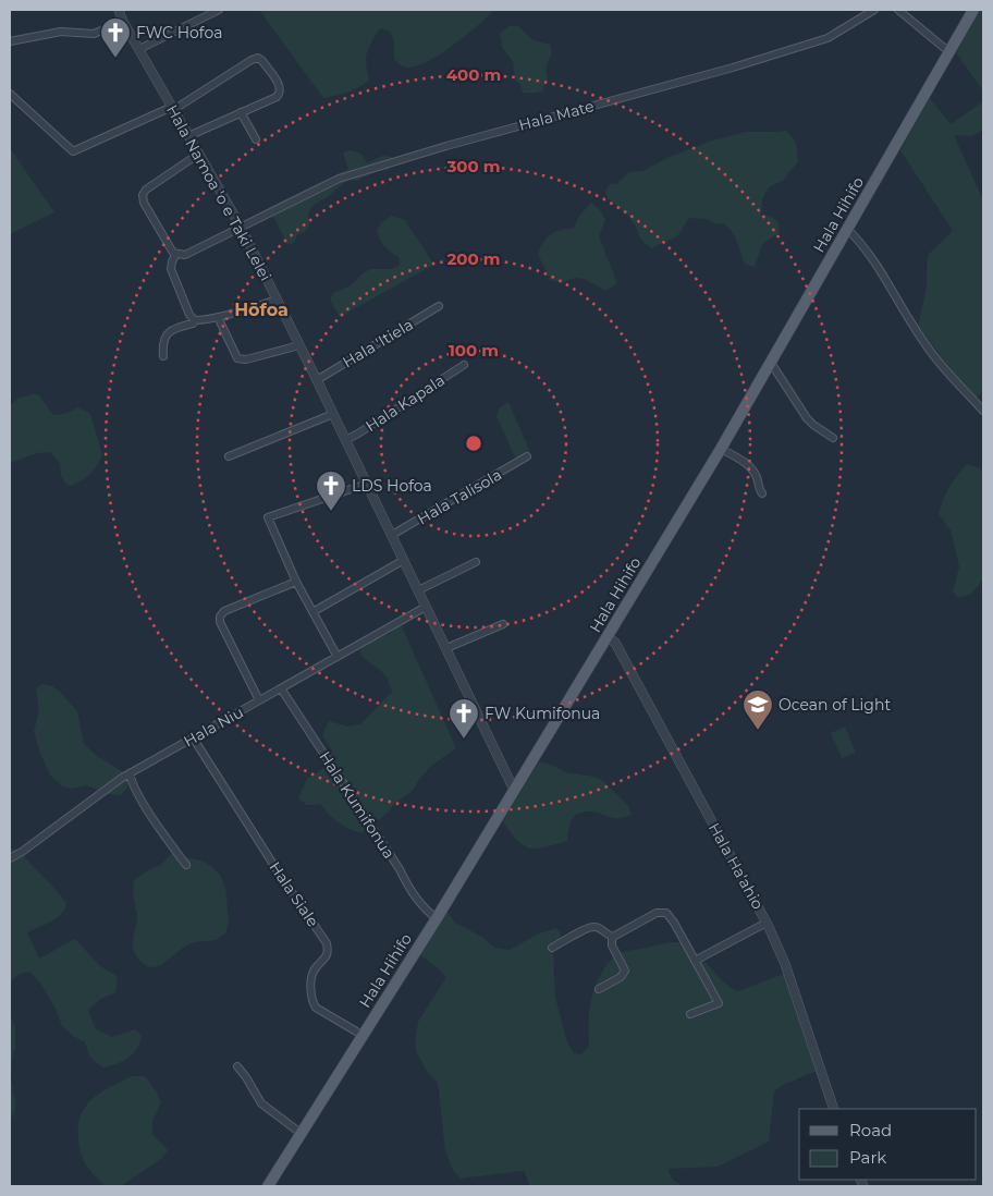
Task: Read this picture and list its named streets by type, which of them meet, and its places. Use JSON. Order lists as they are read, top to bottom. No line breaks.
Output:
{"streets":{"main road":["Hala Hihifo"],"street":["Hala Mate","Hala Namoa 'o e Taki Lelei","Hala 'Itiela","Hala Kapala","Hala Talisola","Hala Niu","Hala Kumifonua","Hala Ha'ahio","Hala Siale"]},"crossings":[["Hala Mate","Hala Namoa 'o e Taki Lelei"],["Hala Namoa 'o e Taki Lelei","Hala Hihifo"],["Hala Namoa 'o e Taki Lelei","Hala 'Itiela"],["Hala Namoa 'o e Taki Lelei","Hala Kapala"],["Hala Namoa 'o e Taki Lelei","Hala Talisola"],["Hala Namoa 'o e Taki Lelei","Hala Niu"],["Hala Hihifo","Hala Kumifonua"],["Hala Hihifo","Hala Ha'ahio"],["Hala Hihifo","Hala Siale"],["Hala Niu","Hala Kumifonua"],["Hala Niu","Hala Siale"]],"districts":["Hōfoa"],"places":{"church":["FWC Hofoa","LDS Hofoa","FW Kumifonua"],"school or university":["Ocean of Light"]},"legend":["Road","Park"],"rings":["400 m","300 m","200 m","100 m"]}
